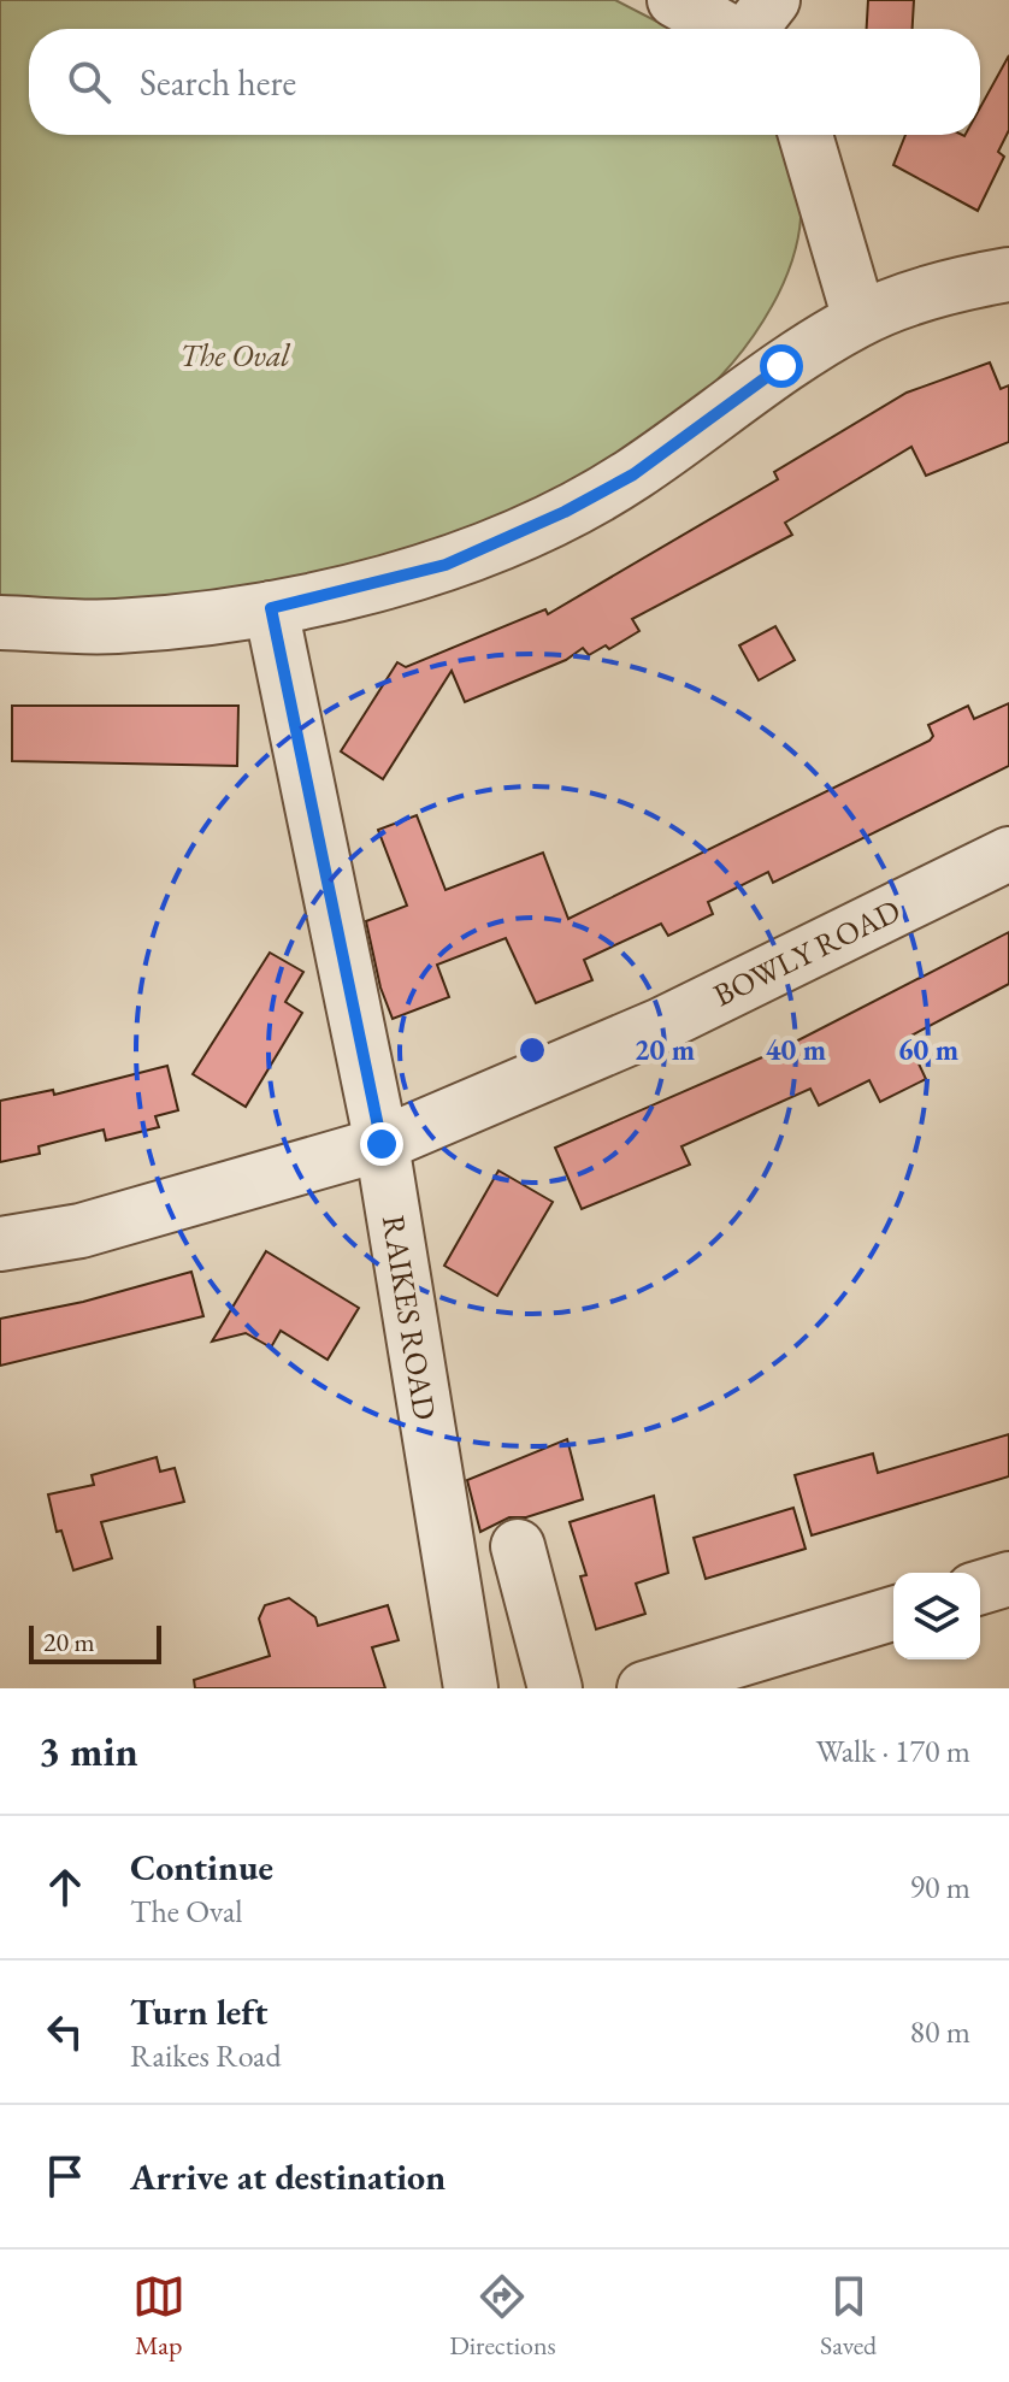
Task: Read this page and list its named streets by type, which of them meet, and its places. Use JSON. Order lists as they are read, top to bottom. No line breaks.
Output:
{"streets":{"street":["BOWLY ROAD","RAIKES ROAD"]},"crossings":[["BOWLY ROAD","RAIKES ROAD"]],"parks":["The Oval"],"scale_bar":"20 m","page":{"search":"Search here","scale":"20 m","heading":["3 min","Walk · 170 m"],"list":[["Continue","The Oval","90 m"],["Turn left","Raikes Road","80 m"],"Arrive at destination"],"nav":["Map","Directions","Saved"]},"rings":["20 m","40 m","60 m"]}
